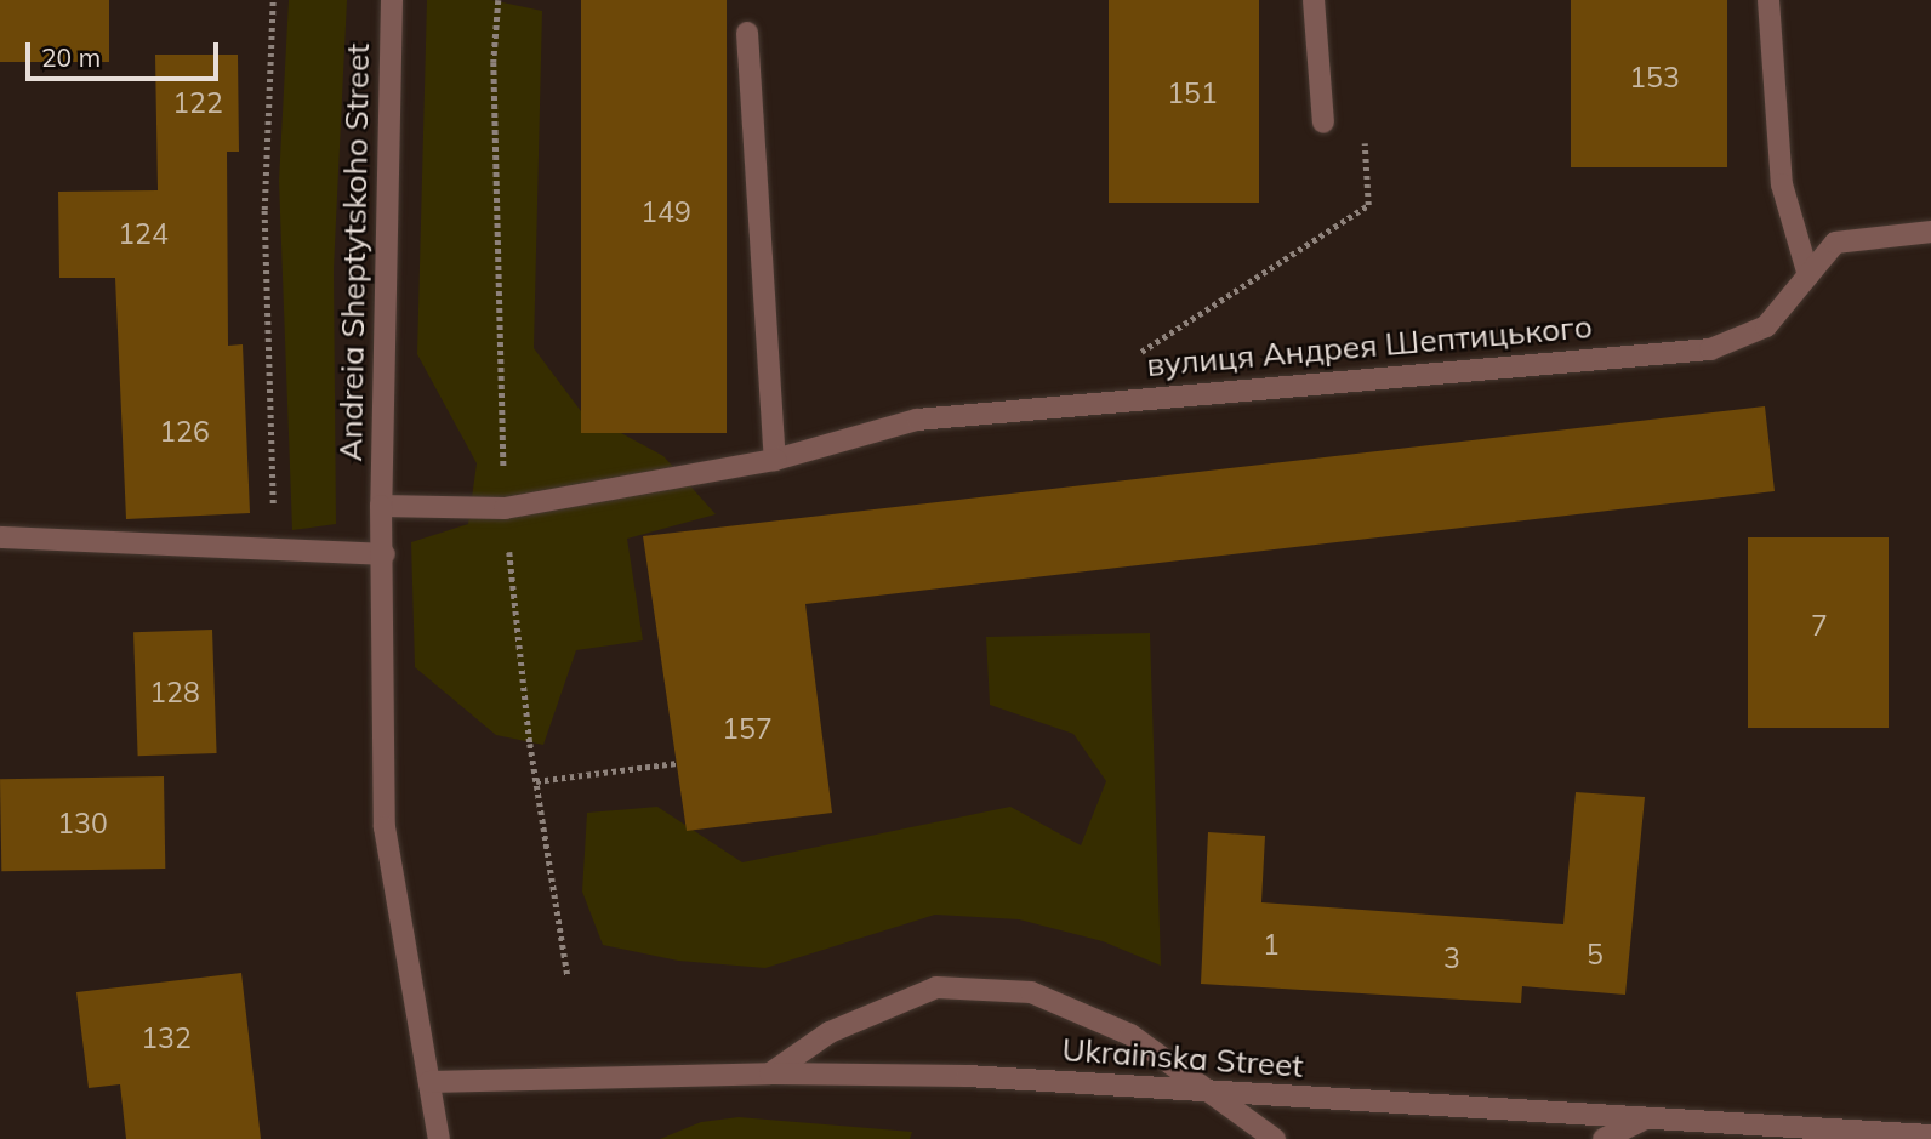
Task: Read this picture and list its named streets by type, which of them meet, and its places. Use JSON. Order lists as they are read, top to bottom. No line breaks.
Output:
{"streets":{"street":["Andreia Sheptytskoho Street","вулиця Андрея Шептицького","Ukrainska Street"]},"crossings":[["Andreia Sheptytskoho Street","вулиця Андрея Шептицького"],["Andreia Sheptytskoho Street","Ukrainska Street"]],"house_numbers":["153","151","122","149","124","126","7","128","157","130","1","5","3","132"],"scale_bar":"20 m"}
